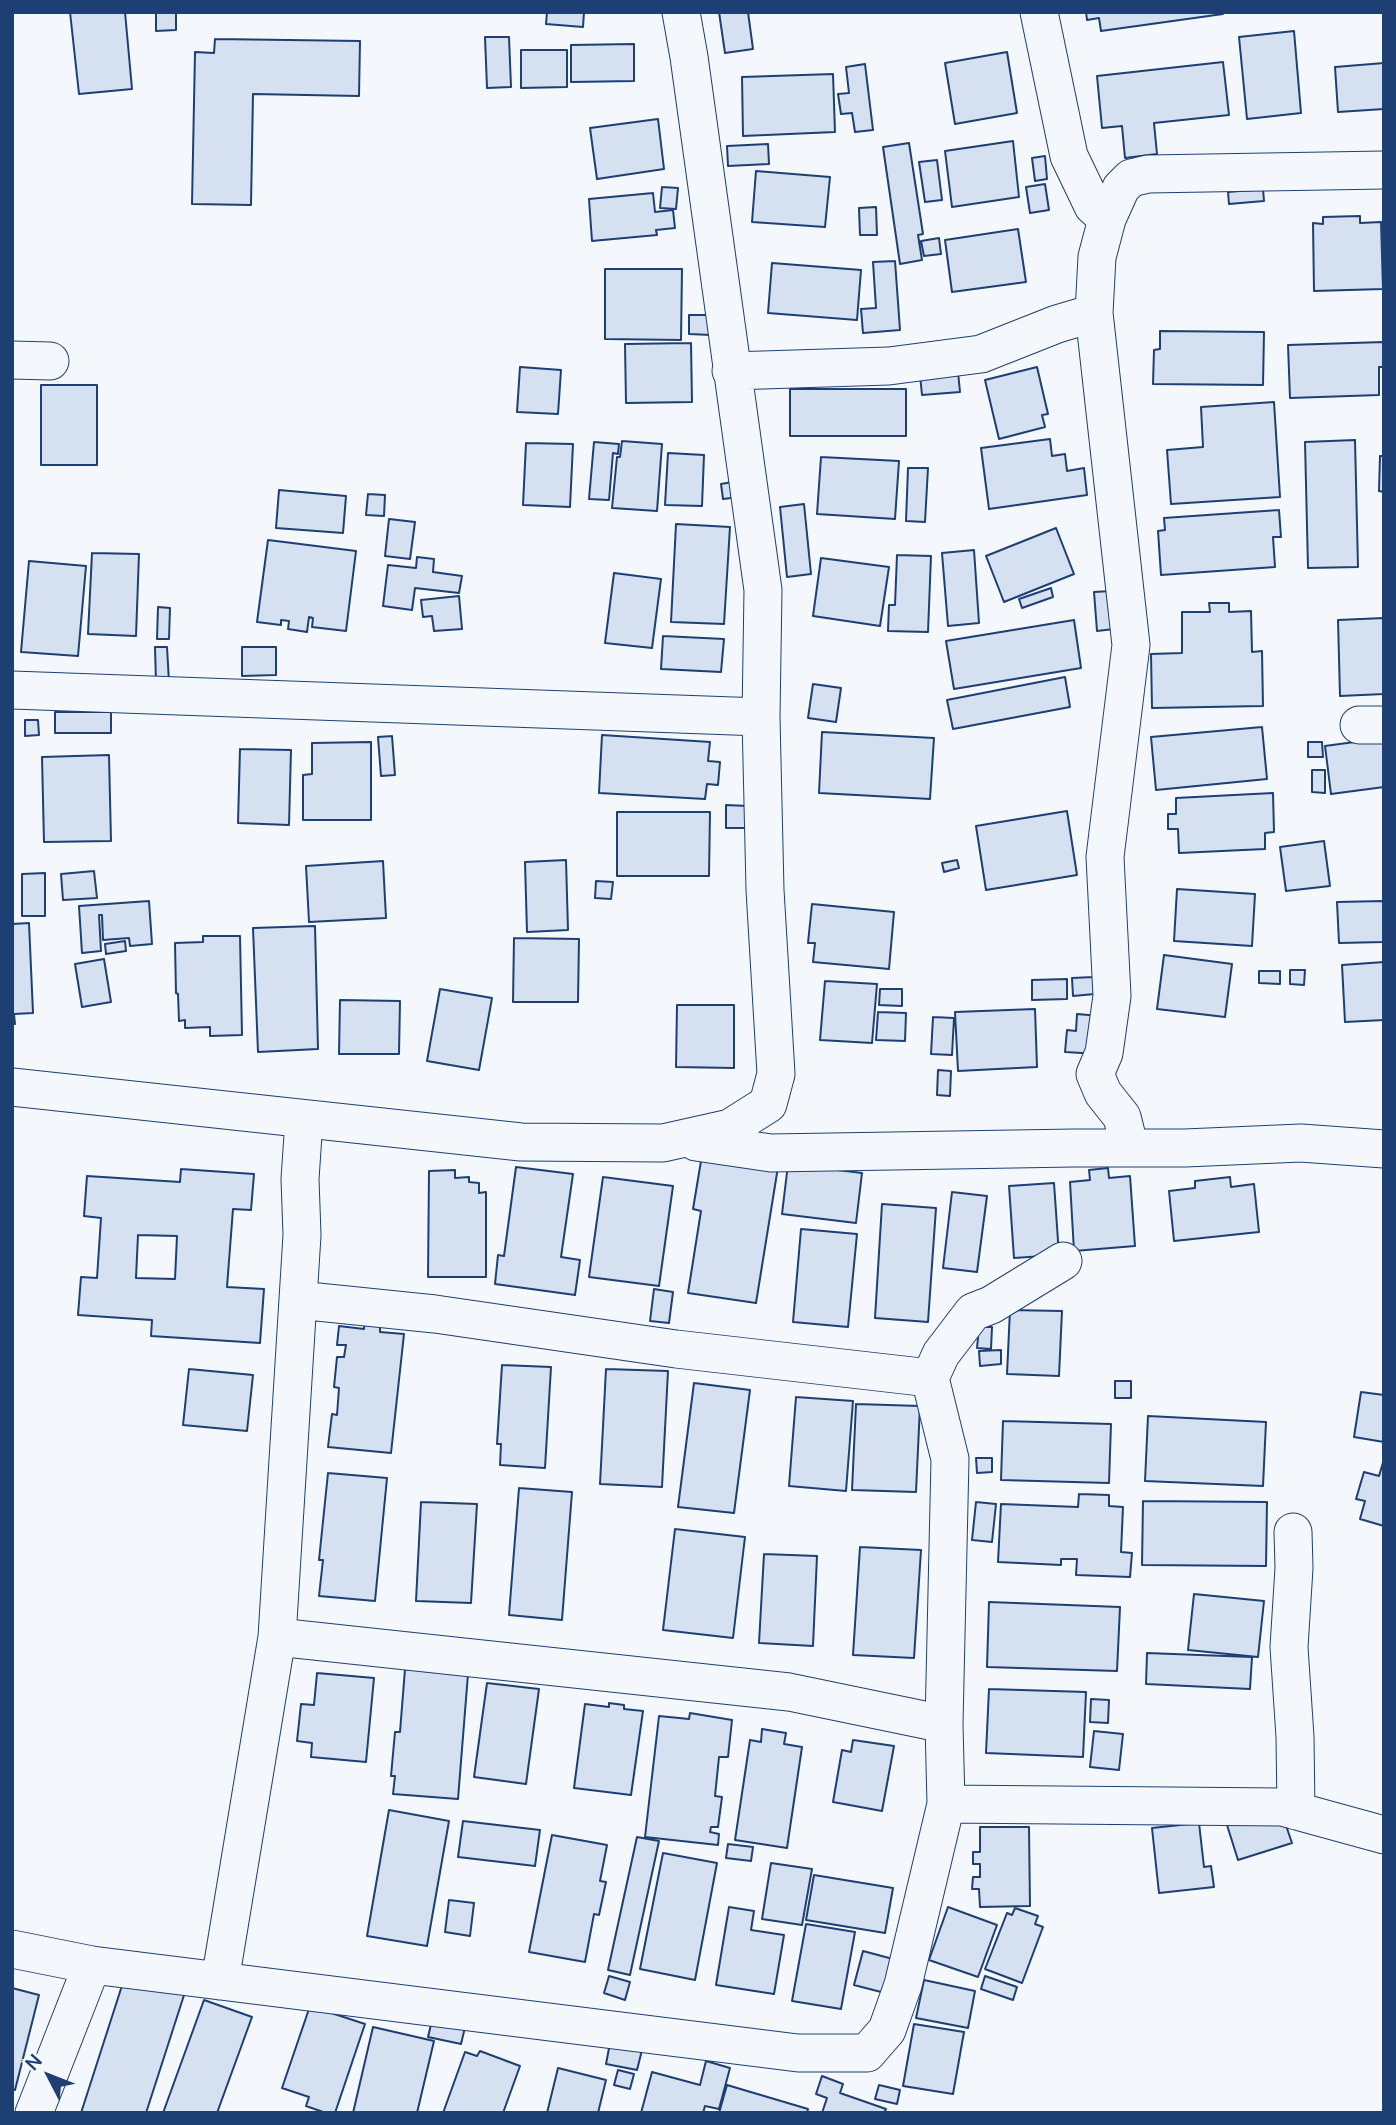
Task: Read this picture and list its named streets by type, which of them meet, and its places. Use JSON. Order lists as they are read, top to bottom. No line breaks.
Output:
{"north":"top left"}
